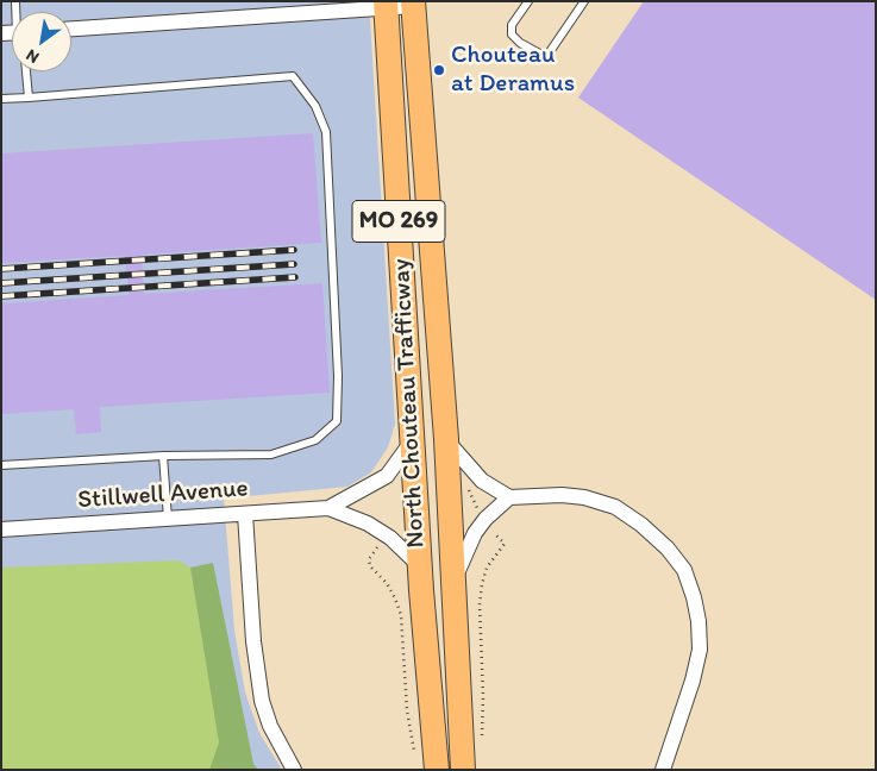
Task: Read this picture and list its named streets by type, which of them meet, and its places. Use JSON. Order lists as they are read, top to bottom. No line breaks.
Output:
{"streets":{"main road":["MO 269","North Chouteau Trafficway"],"street":["Stillwell Avenue"]},"crossings":[["North Chouteau Trafficway","Stillwell Avenue"]],"places":["Chouteau at Deramus"],"north":"bottom left"}
